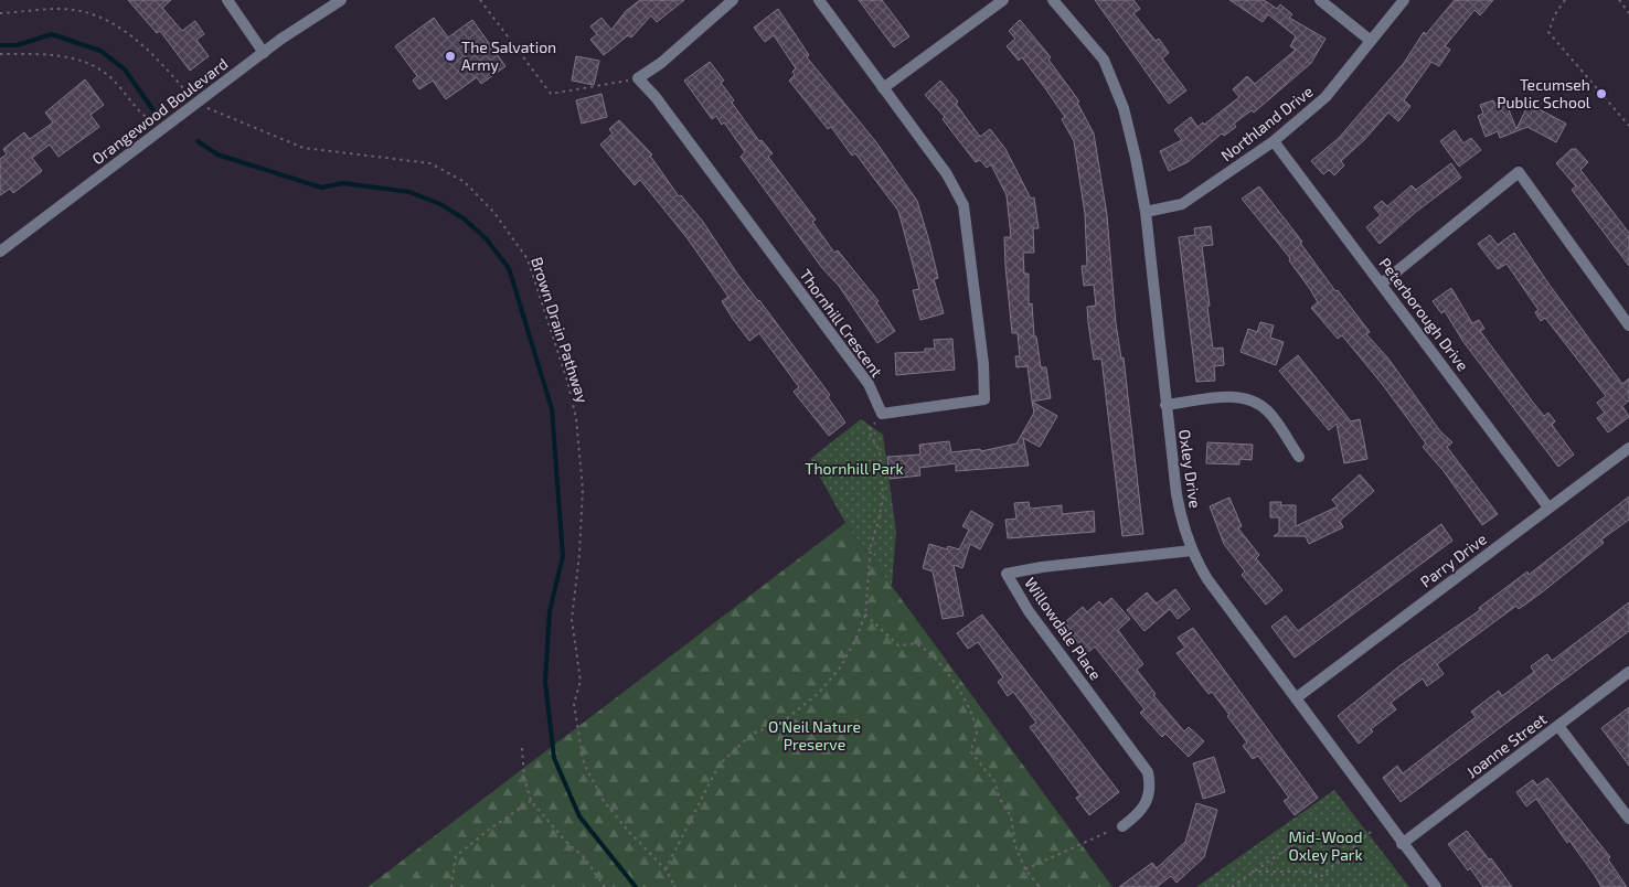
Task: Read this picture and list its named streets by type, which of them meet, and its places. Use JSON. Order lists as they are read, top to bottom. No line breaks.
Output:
{"streets":{"street":["Orangewood Boulevard","Northland Drive","Peterborough Drive","Thornhill Crescent","Oxley Drive","Parry Drive","Willowdale Place","Joanne Street"],"path":["Brown Drain Pathway"]},"crossings":[["Orangewood Boulevard","Brown Drain Pathway"],["Northland Drive","Peterborough Drive"],["Northland Drive","Oxley Drive"],["Peterborough Drive","Parry Drive"],["Oxley Drive","Parry Drive"],["Oxley Drive","Willowdale Place"],["Oxley Drive","Joanne Street"]],"parks":["Thornhill Park","O'Neil Nature Preserve","Mid-Wood Oxley Park"],"places":["The Salvation Army","Tecumseh Public School"]}
